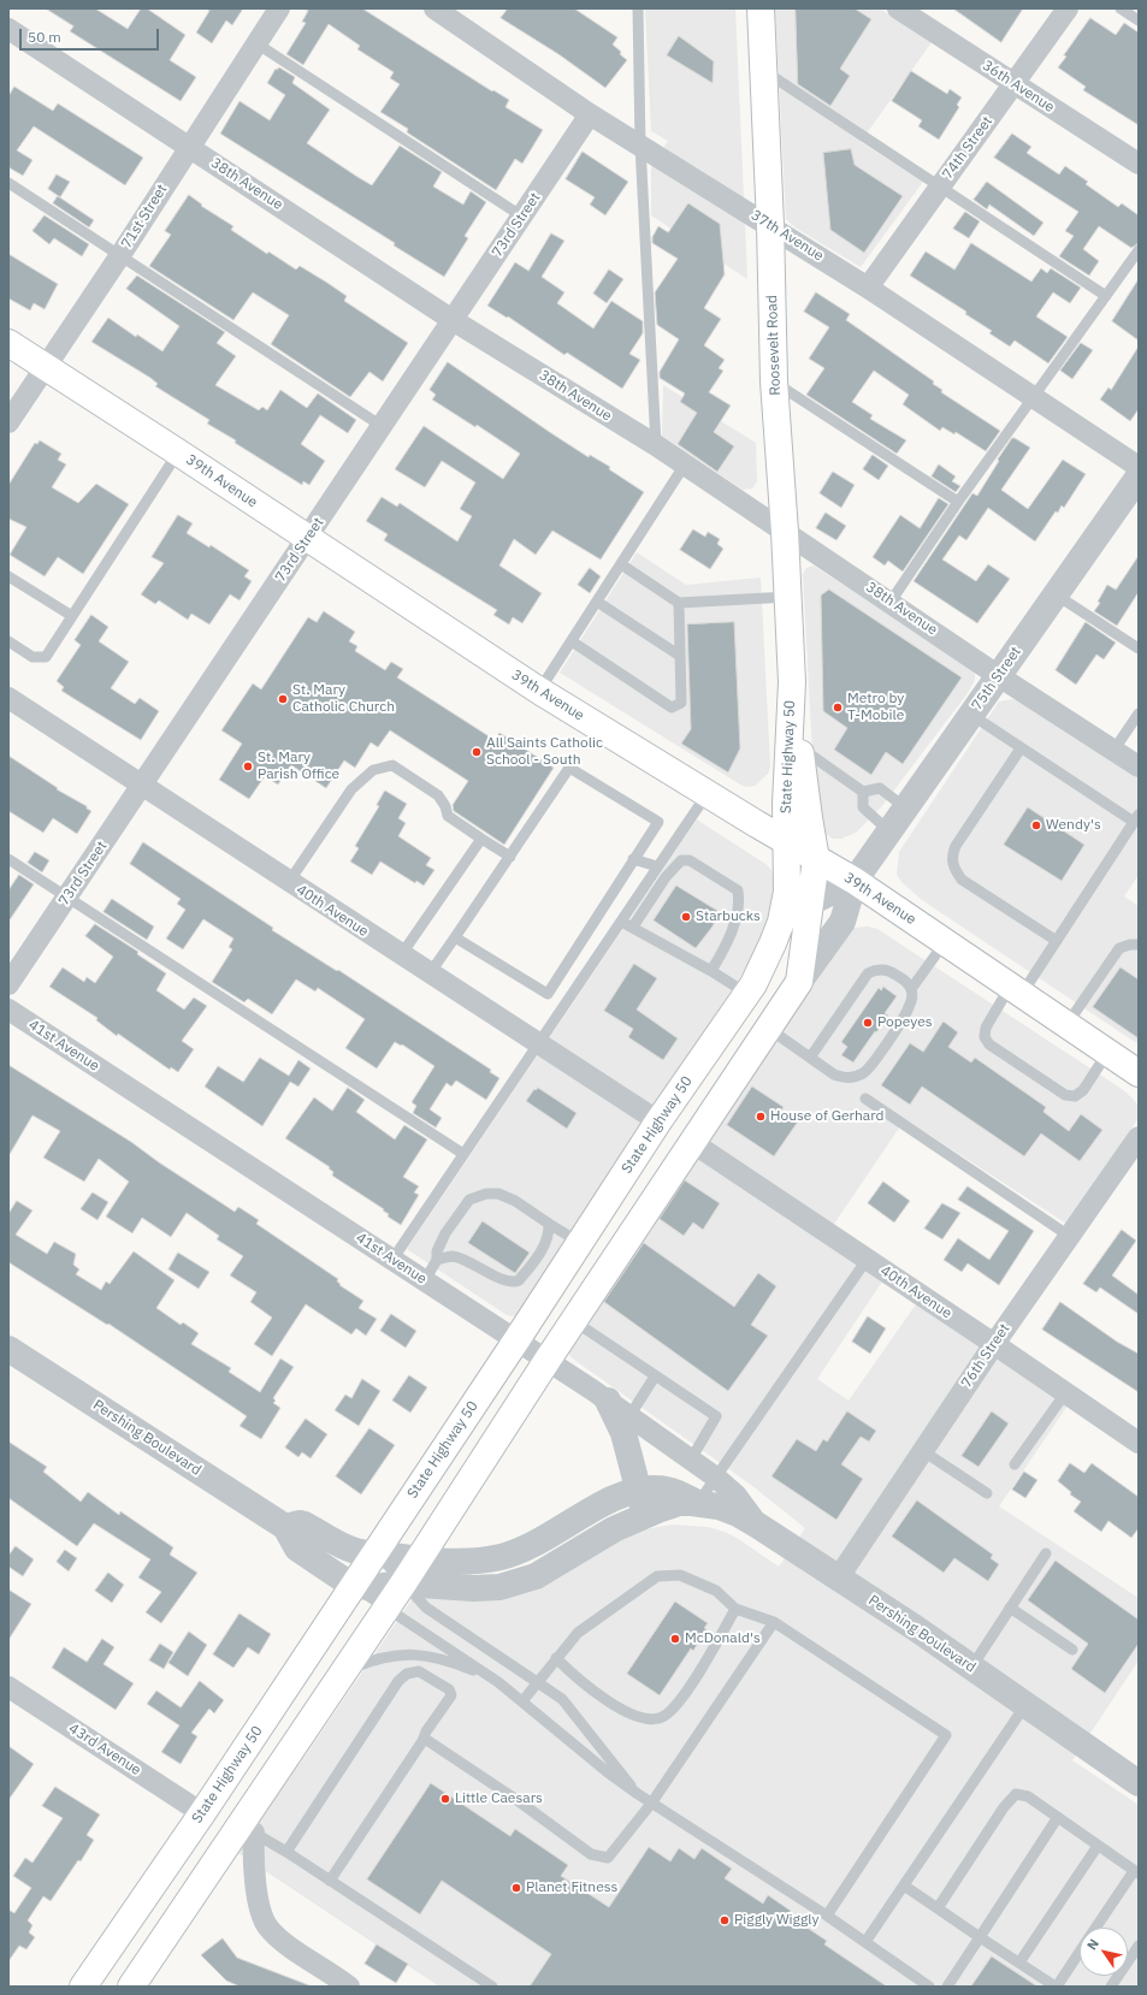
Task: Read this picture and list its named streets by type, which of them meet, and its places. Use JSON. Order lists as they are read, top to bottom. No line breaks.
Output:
{"streets":{"main road":["Roosevelt Road","39th Avenue","State Highway 50"],"street":["36th Avenue","74th Street","38th Avenue","71st Street","73rd Street","37th Avenue","75th Street","40th Avenue","41st Avenue","76th Street","Pershing Boulevard","43rd Avenue"]},"crossings":[["36th Avenue","74th Street"],["74th Street","37th Avenue"],["38th Avenue","71st Street"],["38th Avenue","73rd Street"],["38th Avenue","Roosevelt Road"],["38th Avenue","75th Street"],["71st Street","39th Avenue"],["73rd Street","37th Avenue"],["73rd Street","39th Avenue"],["73rd Street","40th Avenue"],["37th Avenue","Roosevelt Road"],["Roosevelt Road","State Highway 50"],["39th Avenue","75th Street"],["39th Avenue","State Highway 50"],["75th Street","State Highway 50"],["State Highway 50","40th Avenue"],["State Highway 50","41st Avenue"],["State Highway 50","Pershing Boulevard"],["State Highway 50","43rd Avenue"],["40th Avenue","76th Street"],["41st Avenue","Pershing Boulevard"],["76th Street","Pershing Boulevard"]],"places":["St. Mary Catholic Church","Metro by T-Mobile","All Saints Catholic School - South","St. Mary Parish Office","Wendy's","Starbucks","Popeyes","House of Gerhard","McDonald's","Little Caesars","Planet Fitness","Piggly Wiggly"],"scale_bar":"50 m","north":"top left"}
